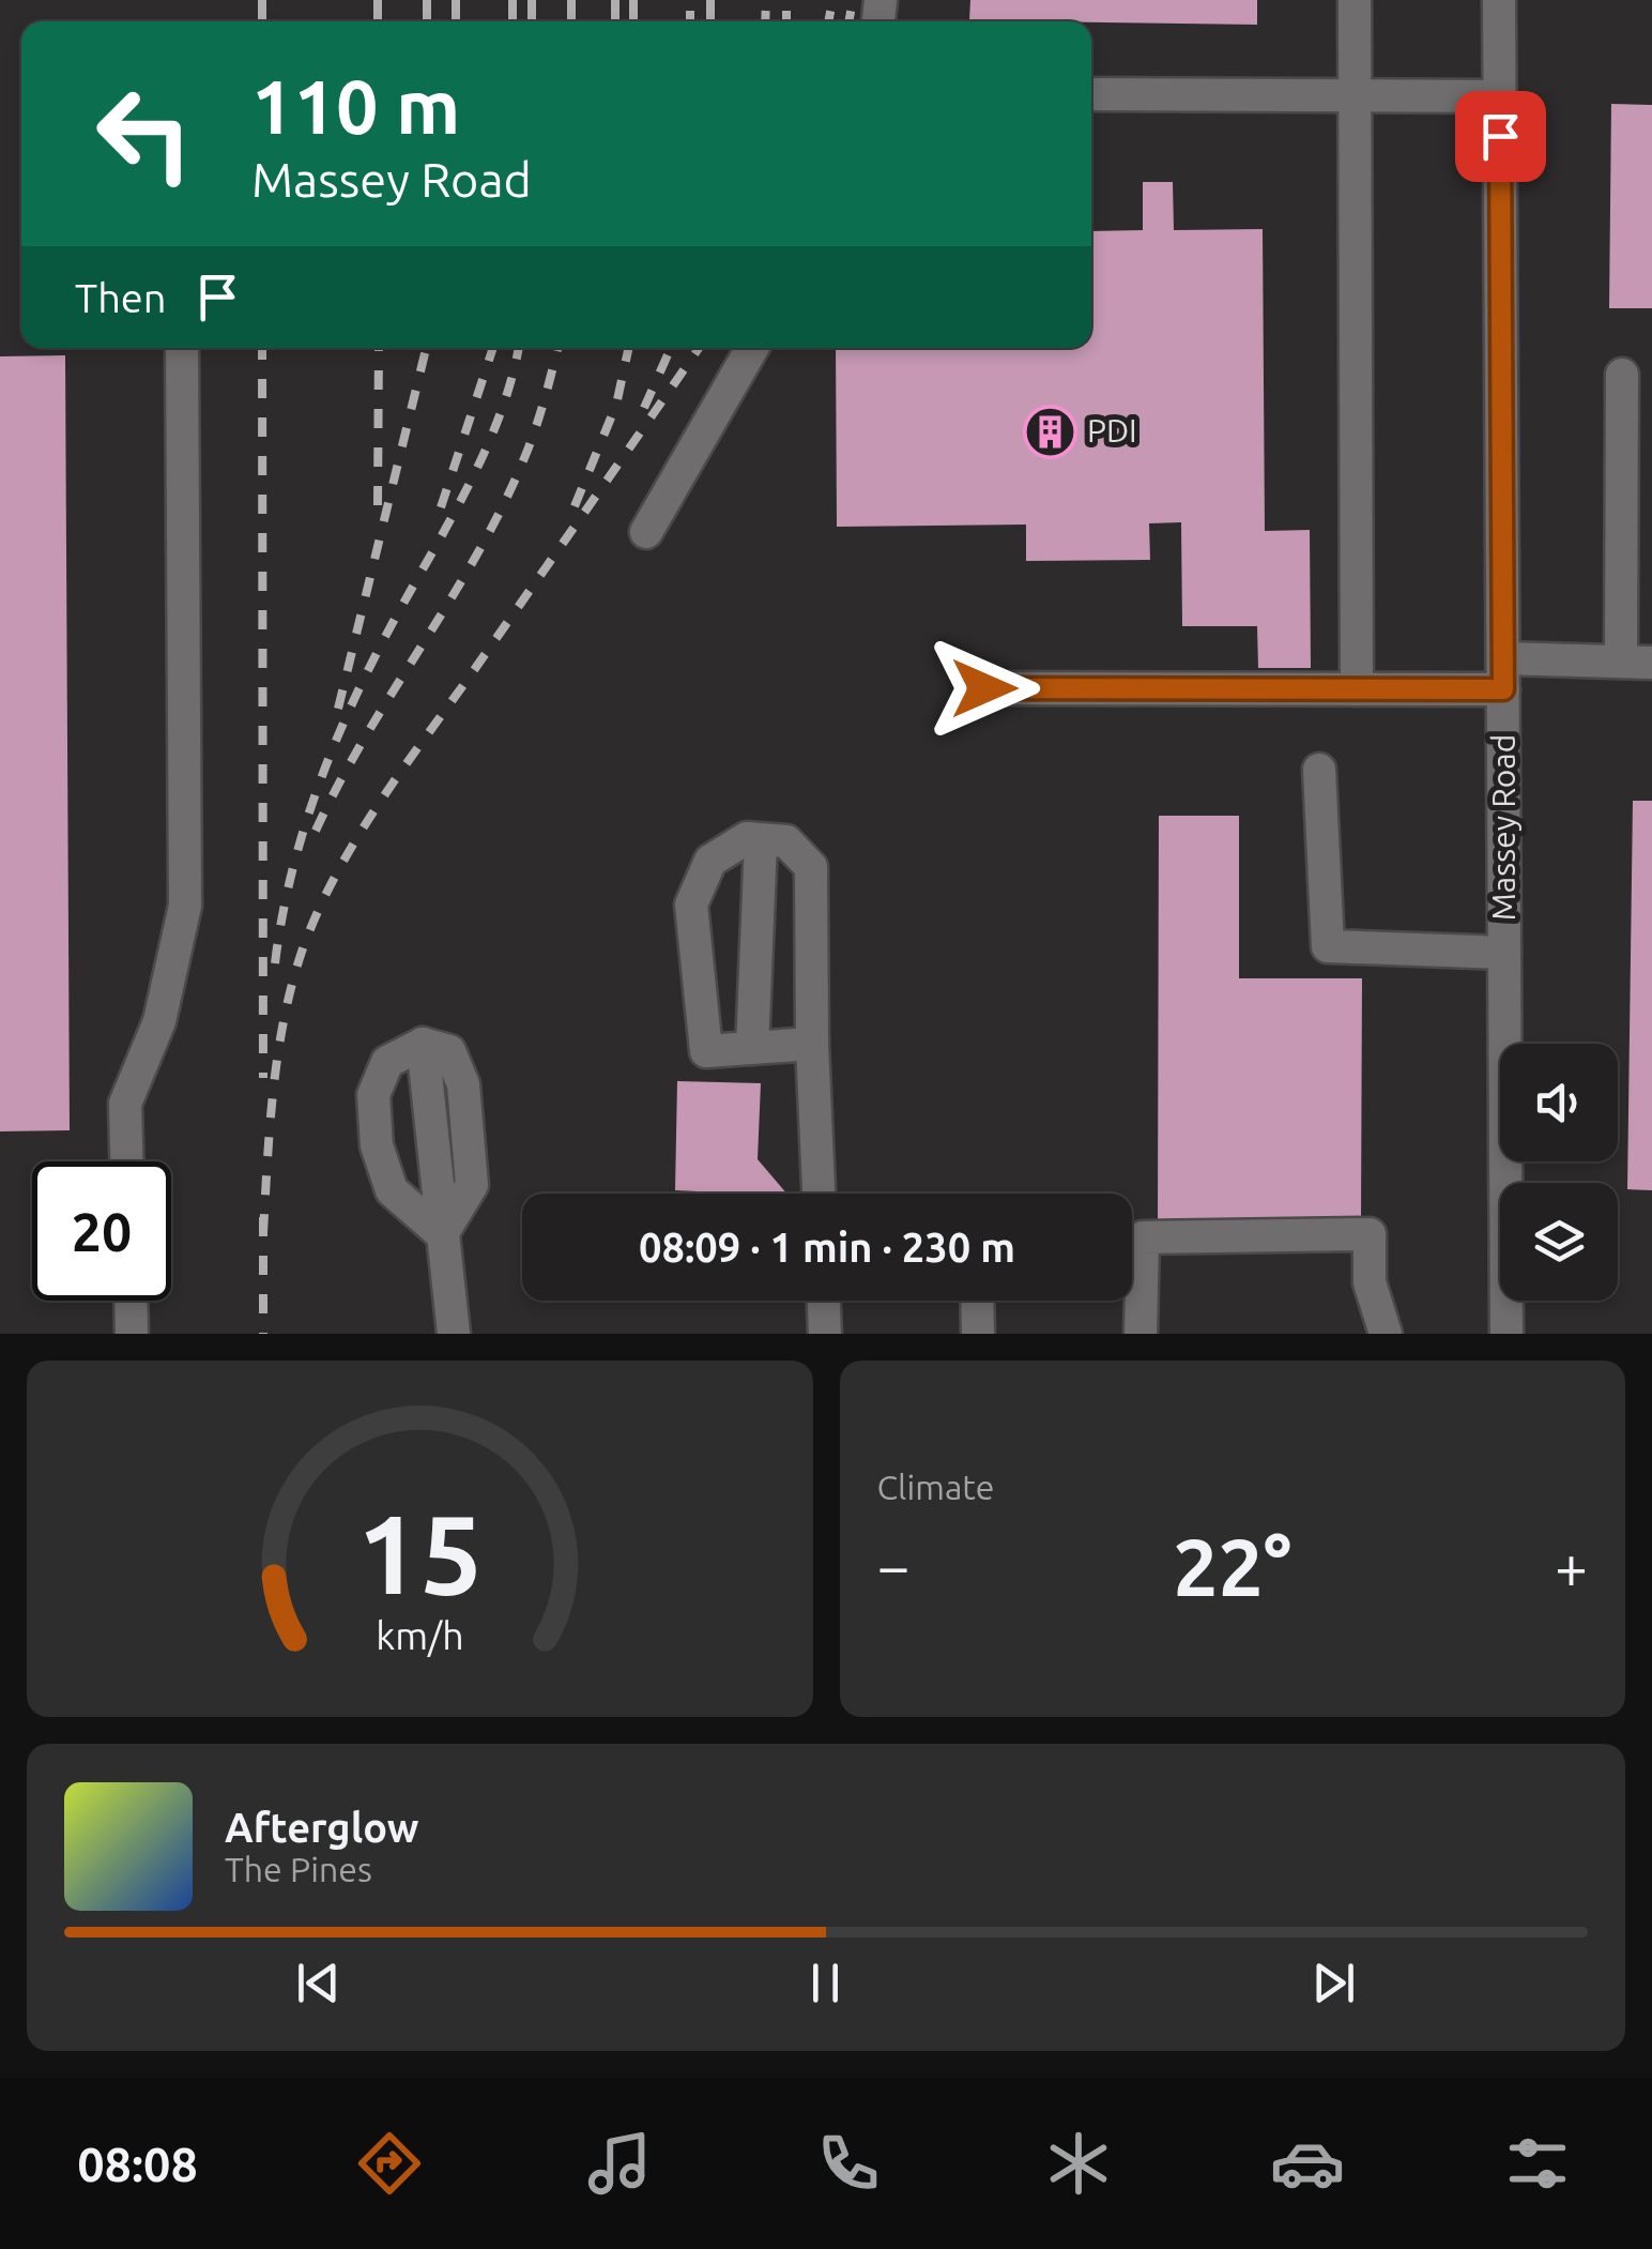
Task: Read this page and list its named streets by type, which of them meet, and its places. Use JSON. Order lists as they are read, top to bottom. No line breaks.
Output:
{"streets":{"street":["Massey Road"]},"places":{"building":["PDI"]},"page":{"turn":["110 m","Massey Road"],"then":"Then","limit":"20","trip":"08:09 · 1 min · 230 m","tile":"Climate","heat":["−","22°","+"],"song":["Afterglow","The Pines"],"tabs":"08:08","gauge":["15","km/h"]}}
